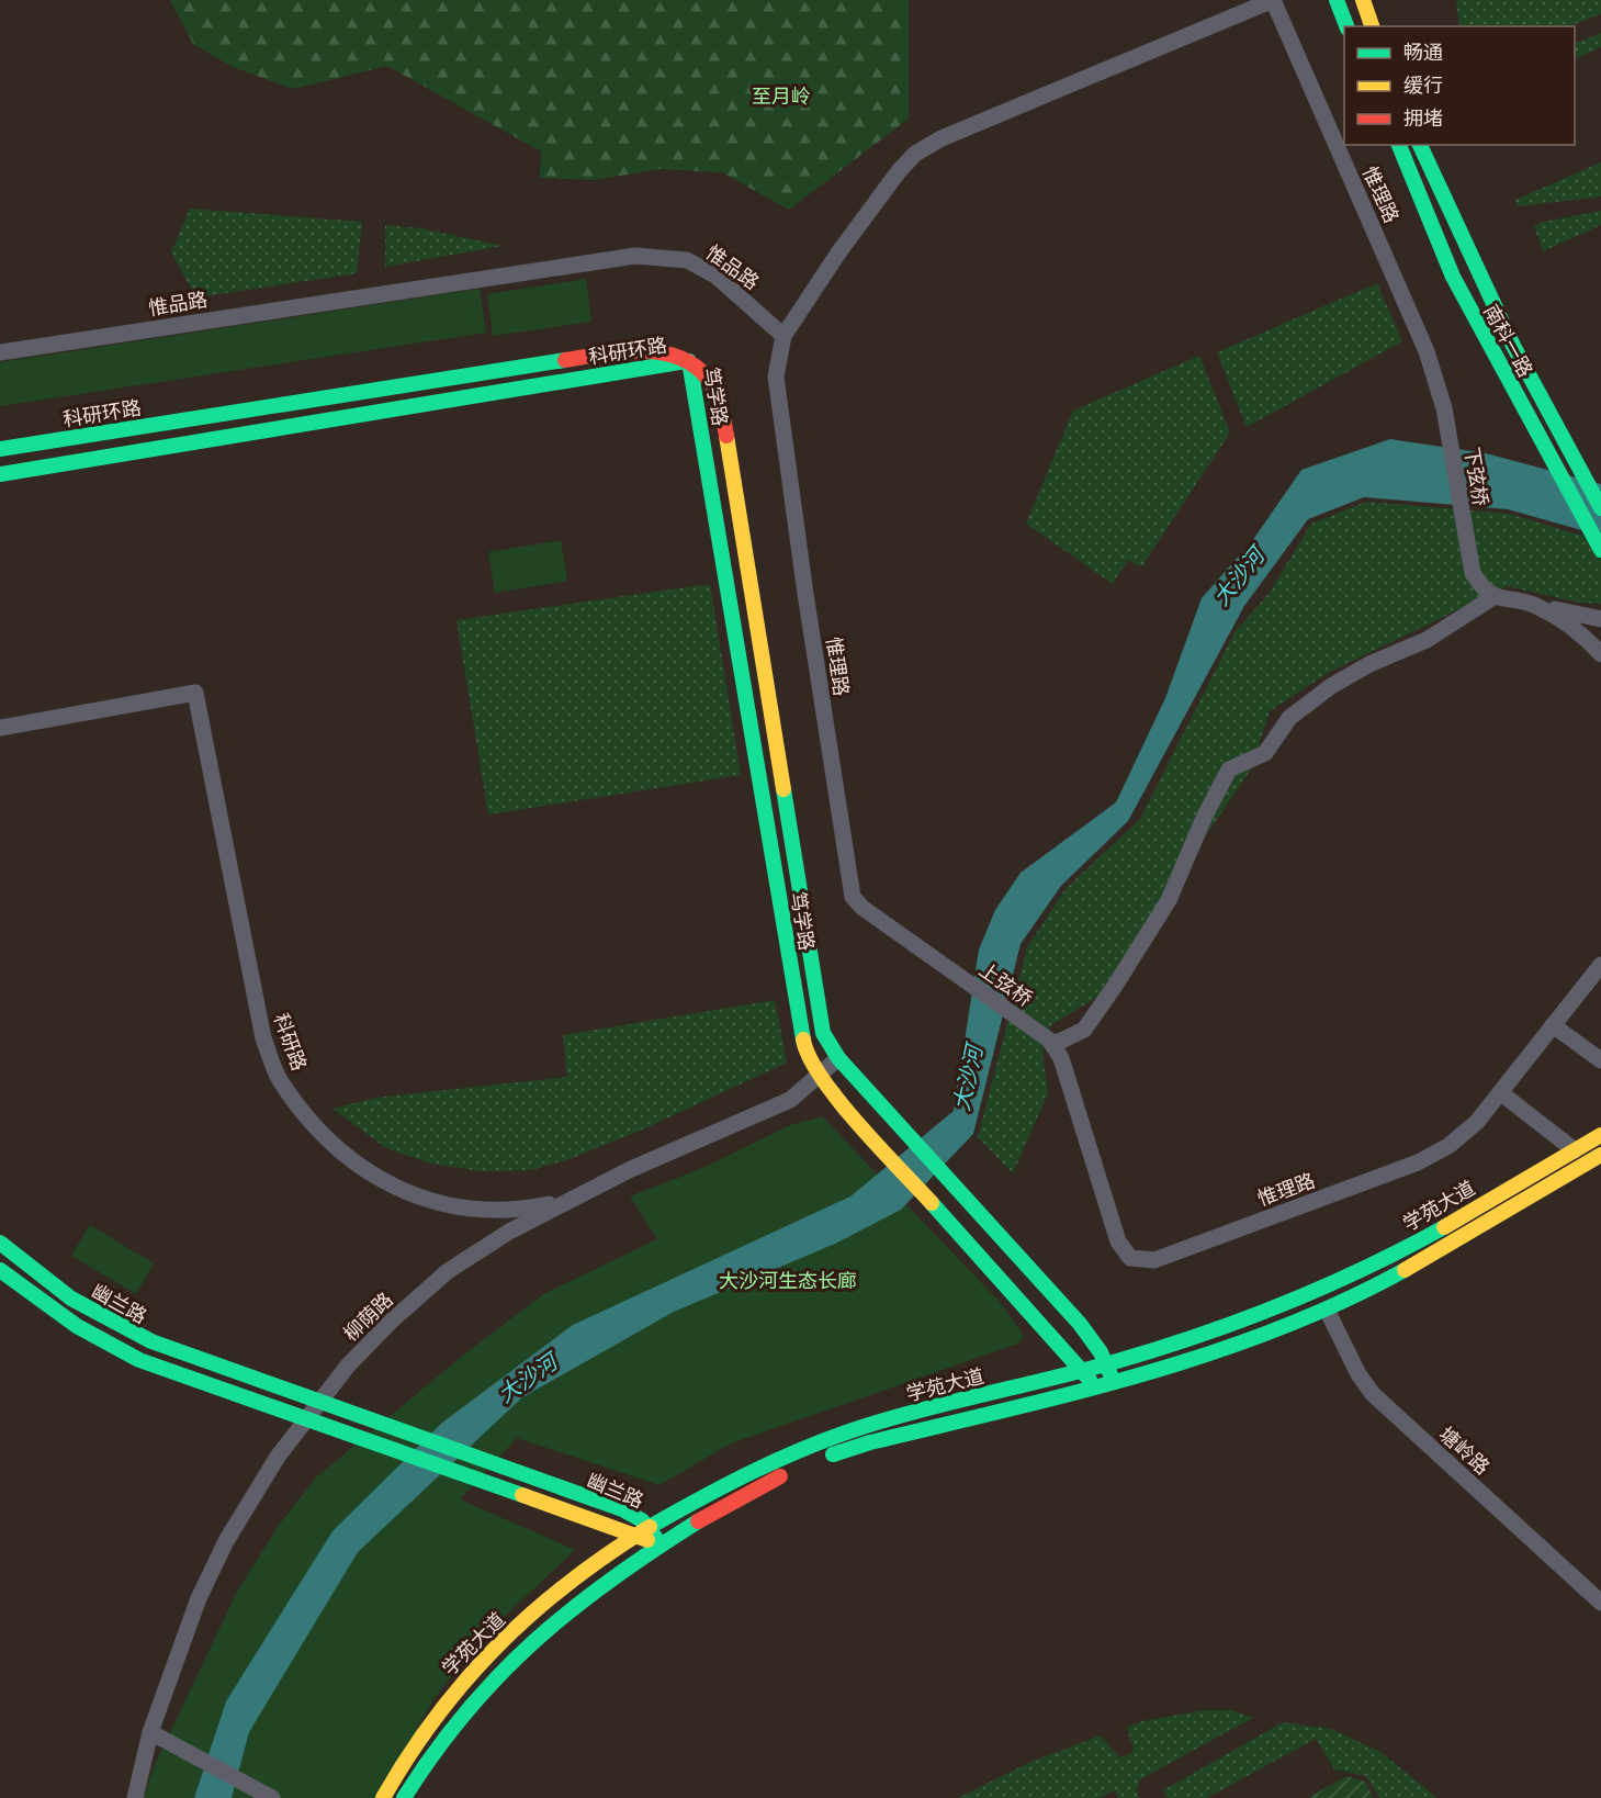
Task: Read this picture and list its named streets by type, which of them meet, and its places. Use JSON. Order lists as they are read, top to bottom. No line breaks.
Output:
{"streets":{"street":["惟理路","惟品路","南科一路","科研环路","笃学路","下弦桥","上弦桥","科研路","学苑大道","幽兰路","柳荫路","塘岭路"]},"crossings":[["惟理路","惟品路"],["惟理路","下弦桥"],["惟理路","上弦桥"],["科研环路","笃学路"],["笃学路","学苑大道"],["笃学路","柳荫路"],["科研路","柳荫路"],["学苑大道","幽兰路"],["学苑大道","塘岭路"],["幽兰路","柳荫路"]],"water":["大沙河"],"parks":["至月岭","大沙河生态长廊"],"legend":["畅通","缓行","拥堵"]}
